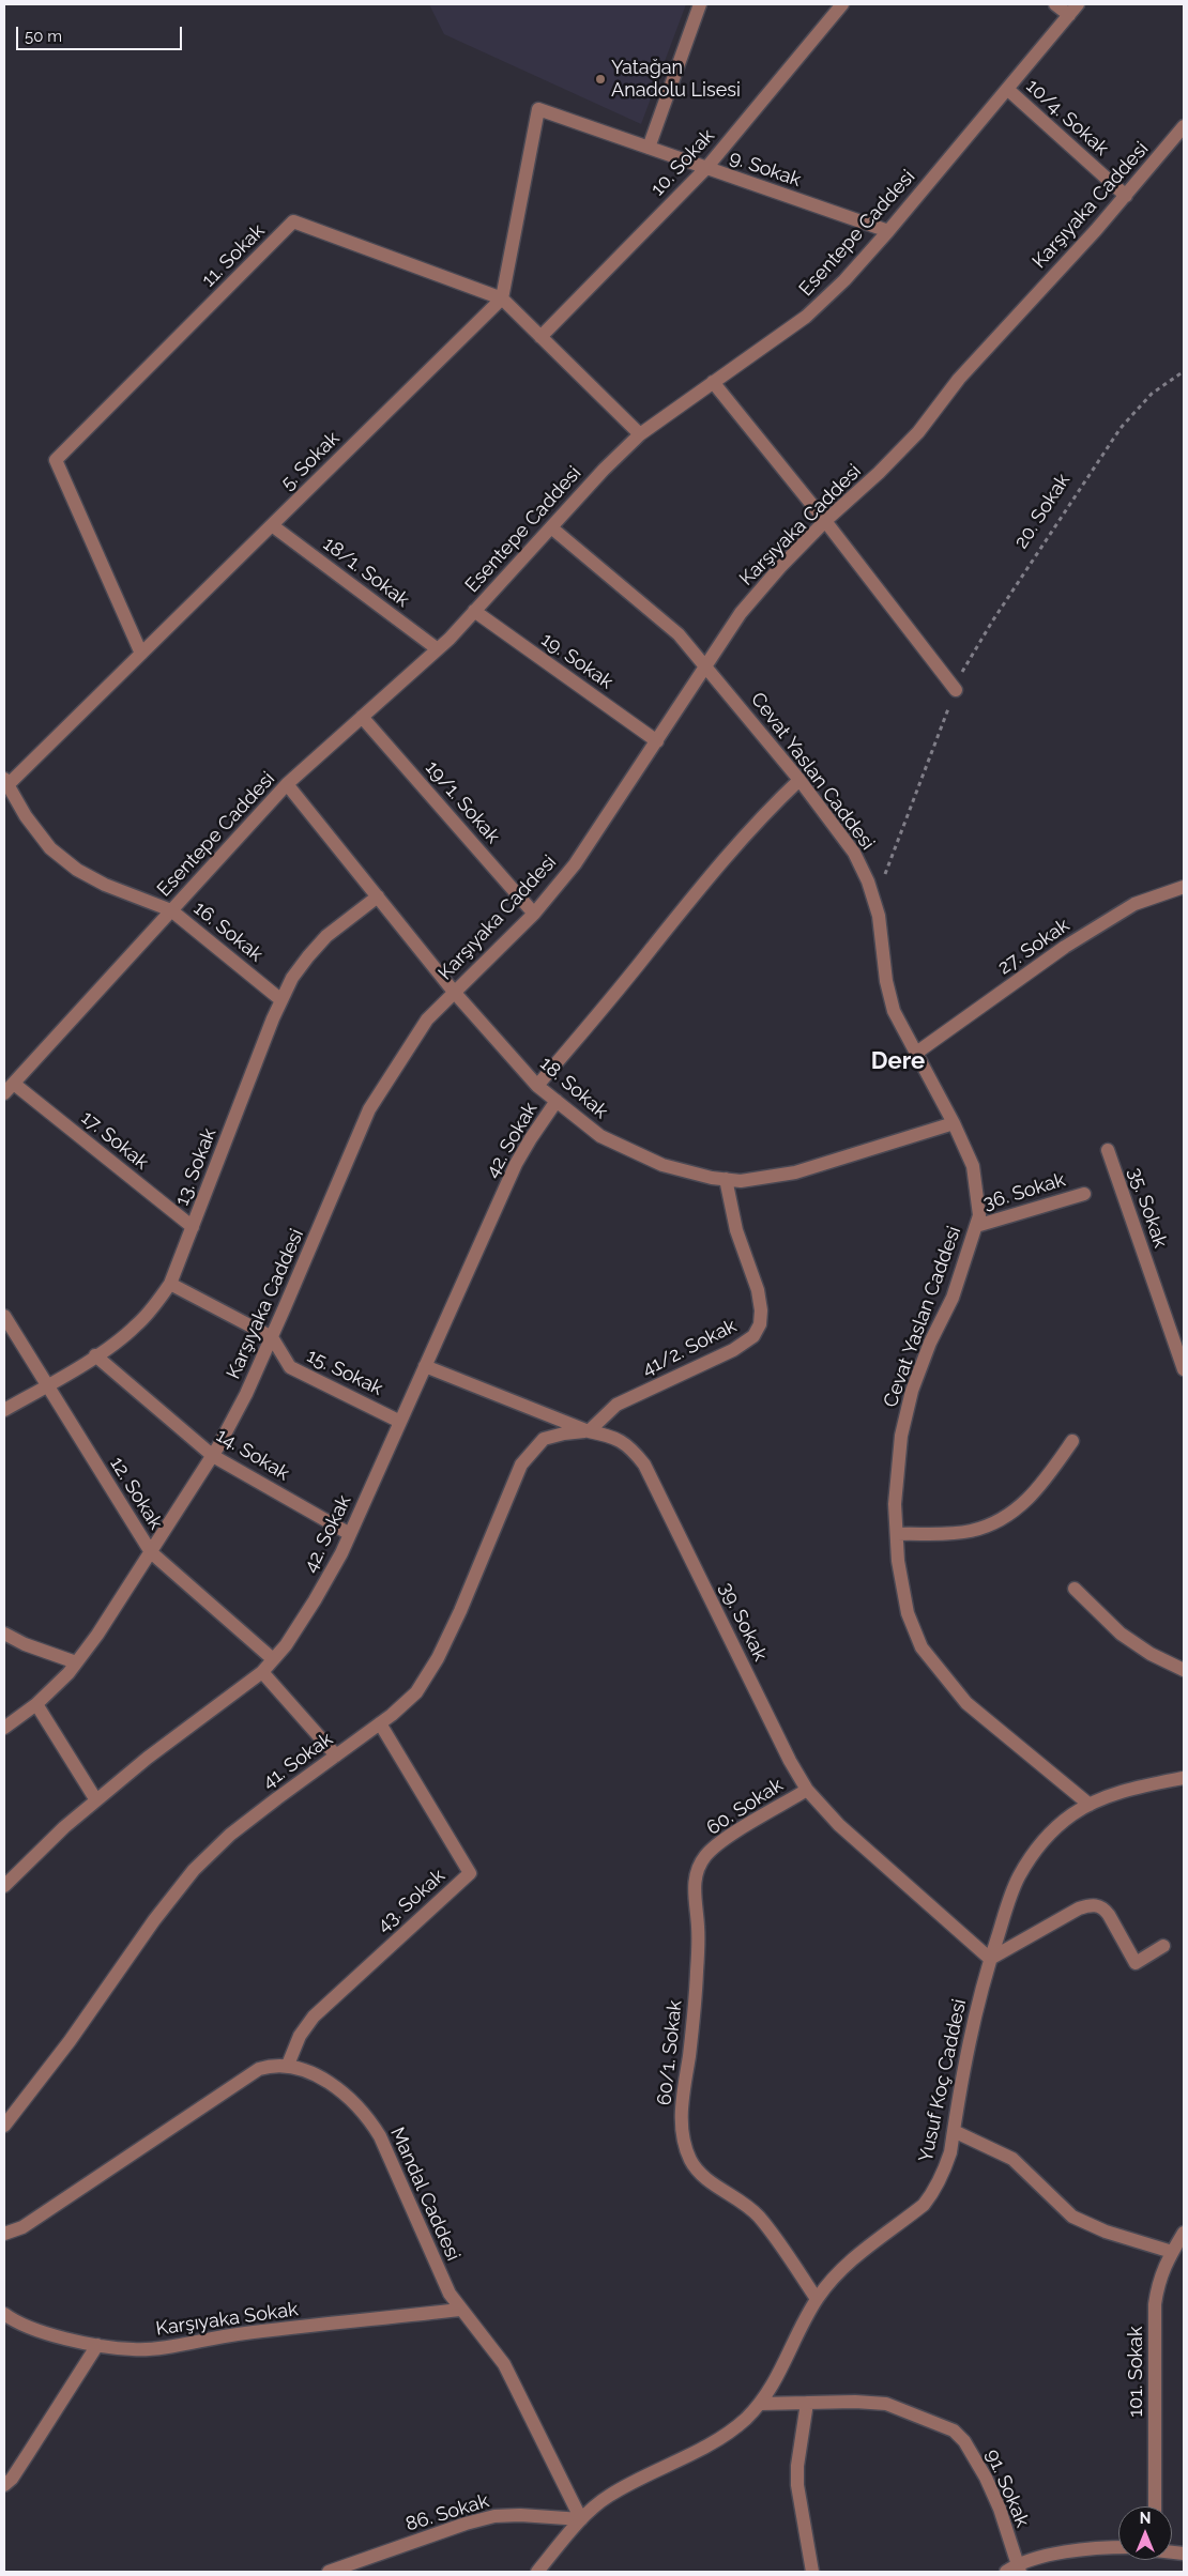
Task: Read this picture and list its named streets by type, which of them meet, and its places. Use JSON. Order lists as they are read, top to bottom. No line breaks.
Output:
{"streets":{"street":["10/4. Sokak","10. Sokak","9. Sokak","Karşıyaka Caddesi","Esentepe Caddesi","11. Sokak","5. Sokak","18/1. Sokak","19. Sokak","Cevat Yaslan Caddesi","19/1. Sokak","16. Sokak","27. Sokak","18. Sokak","17. Sokak","42. Sokak","13. Sokak","36. Sokak","35. Sokak","41/2. Sokak","15. Sokak","14. Sokak","12. Sokak","39. Sokak","41. Sokak","60. Sokak","43. Sokak","60/1. Sokak","Yusuf Koç Caddesi","Mandal Caddesi","Karşıyaka Sokak","101. Sokak","91. Sokak","86. Sokak"],"path":["20. Sokak"]},"crossings":[["10/4. Sokak","Karşıyaka Caddesi"],["10/4. Sokak","Esentepe Caddesi"],["10. Sokak","9. Sokak"],["10. Sokak","11. Sokak"],["9. Sokak","Esentepe Caddesi"],["9. Sokak","11. Sokak"],["9. Sokak","5. Sokak"],["Karşıyaka Caddesi","19. Sokak"],["Karşıyaka Caddesi","Cevat Yaslan Caddesi"],["Karşıyaka Caddesi","19/1. Sokak"],["Karşıyaka Caddesi","18. Sokak"],["Karşıyaka Caddesi","15. Sokak"],["Karşıyaka Caddesi","14. Sokak"],["Karşıyaka Caddesi","12. Sokak"],["Esentepe Caddesi","11. Sokak"],["Esentepe Caddesi","18/1. Sokak"],["Esentepe Caddesi","19. Sokak"],["Esentepe Caddesi","Cevat Yaslan Caddesi"],["Esentepe Caddesi","19/1. Sokak"],["Esentepe Caddesi","16. Sokak"],["Esentepe Caddesi","18. Sokak"],["Esentepe Caddesi","17. Sokak"],["11. Sokak","5. Sokak"],["5. Sokak","18/1. Sokak"],["5. Sokak","16. Sokak"],["20. Sokak","Cevat Yaslan Caddesi"],["Cevat Yaslan Caddesi","27. Sokak"],["Cevat Yaslan Caddesi","18. Sokak"],["Cevat Yaslan Caddesi","42. Sokak"],["Cevat Yaslan Caddesi","36. Sokak"],["Cevat Yaslan Caddesi","Yusuf Koç Caddesi"],["16. Sokak","13. Sokak"],["18. Sokak","42. Sokak"],["18. Sokak","13. Sokak"],["18. Sokak","41/2. Sokak"],["17. Sokak","13. Sokak"],["42. Sokak","15. Sokak"],["42. Sokak","14. Sokak"],["42. Sokak","12. Sokak"],["42. Sokak","39. Sokak"],["13. Sokak","14. Sokak"],["13. Sokak","12. Sokak"],["41/2. Sokak","39. Sokak"],["41/2. Sokak","41. Sokak"],["39. Sokak","41. Sokak"],["39. Sokak","60. Sokak"],["39. Sokak","Yusuf Koç Caddesi"],["41. Sokak","43. Sokak"],["60. Sokak","60/1. Sokak"],["43. Sokak","Mandal Caddesi"],["60/1. Sokak","Yusuf Koç Caddesi"],["Yusuf Koç Caddesi","Mandal Caddesi"],["Yusuf Koç Caddesi","91. Sokak"],["Yusuf Koç Caddesi","86. Sokak"],["Mandal Caddesi","Karşıyaka Sokak"],["Mandal Caddesi","86. Sokak"]],"districts":["Dere"],"places":["Yatağan Anadolu Lisesi"],"scale_bar":"50 m","north":"top"}
